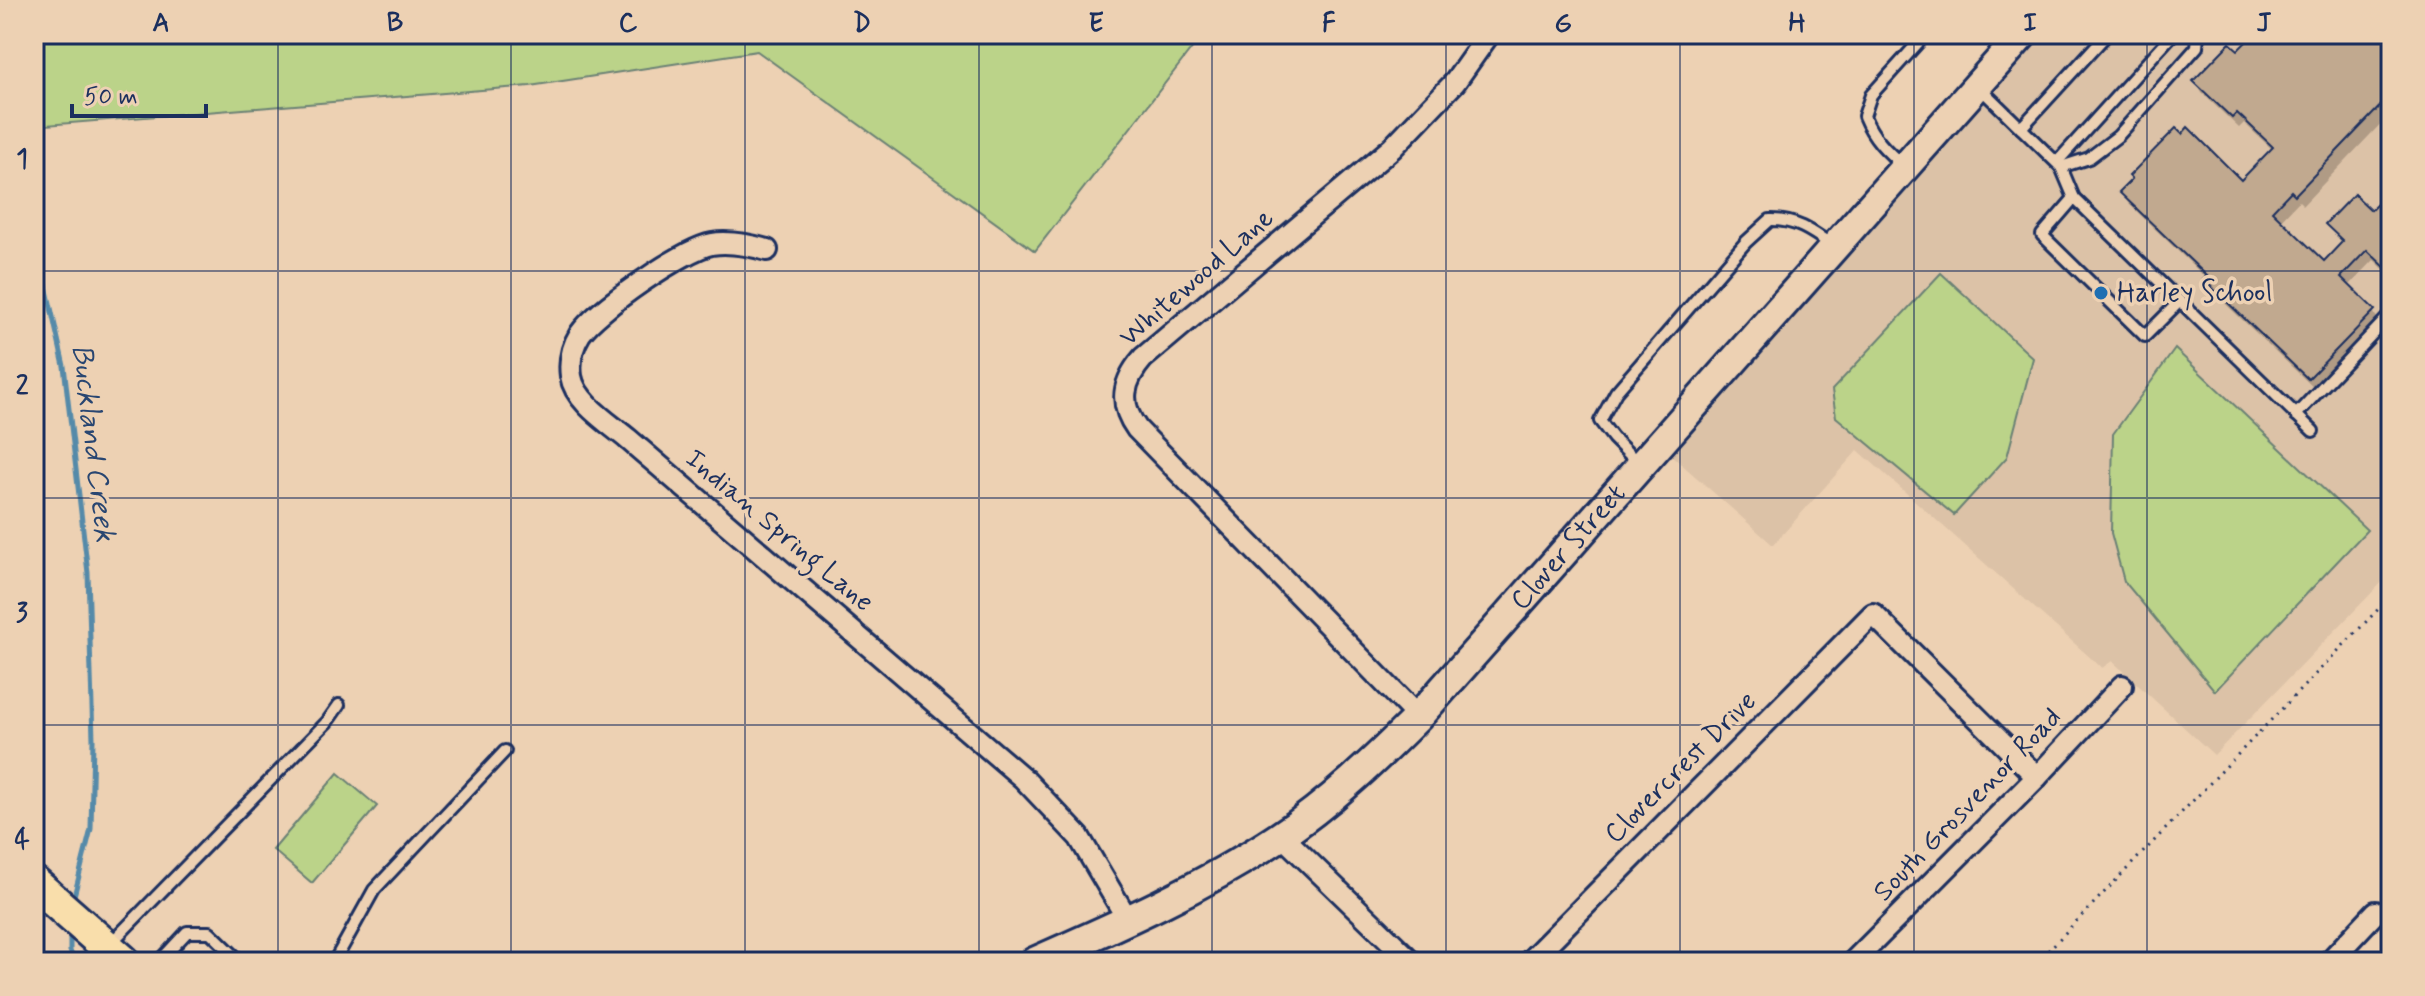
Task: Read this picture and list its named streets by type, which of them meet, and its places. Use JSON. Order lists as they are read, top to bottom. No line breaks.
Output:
{"streets":{"main road":["Clover Street"],"street":["Whitewood Lane","Indian Spring Lane","Clovercrest Drive","South Grosvenor Road"]},"crossings":[["Whitewood Lane","Clover Street"],["Indian Spring Lane","Clover Street"],["Clovercrest Drive","South Grosvenor Road"]],"water":["Buckland Creek"],"places":["Harley School"],"scale_bar":"50 m","grid":{"columns":["A","B","C","D","E","F","G","H","I","J"],"rows":["1","2","3","4"]}}
